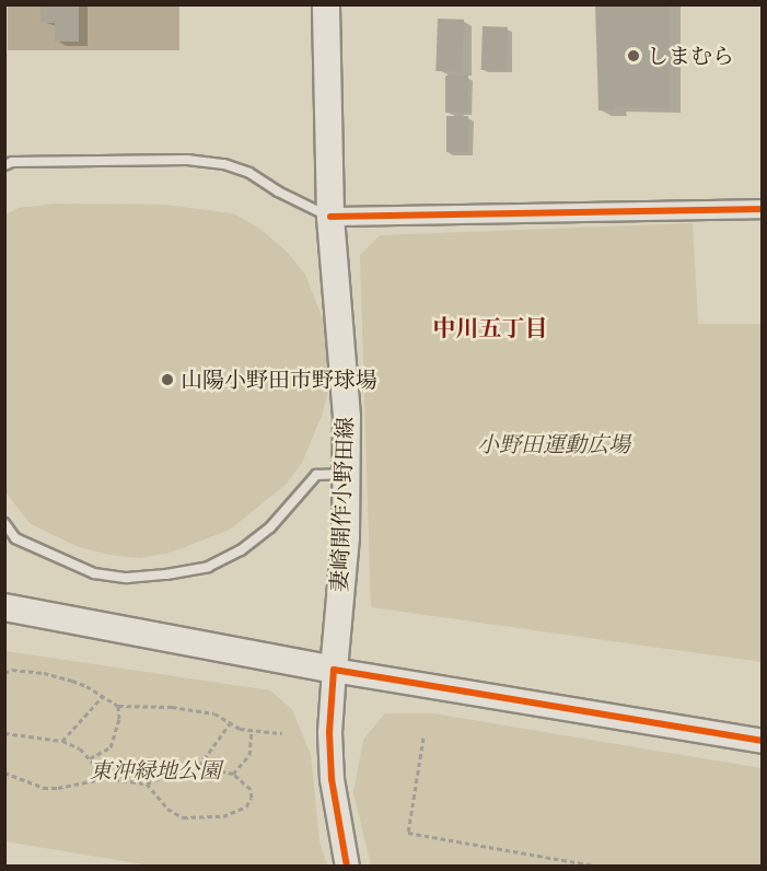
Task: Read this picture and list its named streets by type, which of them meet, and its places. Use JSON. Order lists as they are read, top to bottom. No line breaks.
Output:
{"streets":{"main road":["妻崎開作小野田線"]},"districts":["中川五丁目"],"parks":["小野田運動広場","東沖緑地公園"],"places":["しまむら","山陽小野田市野球場"]}
